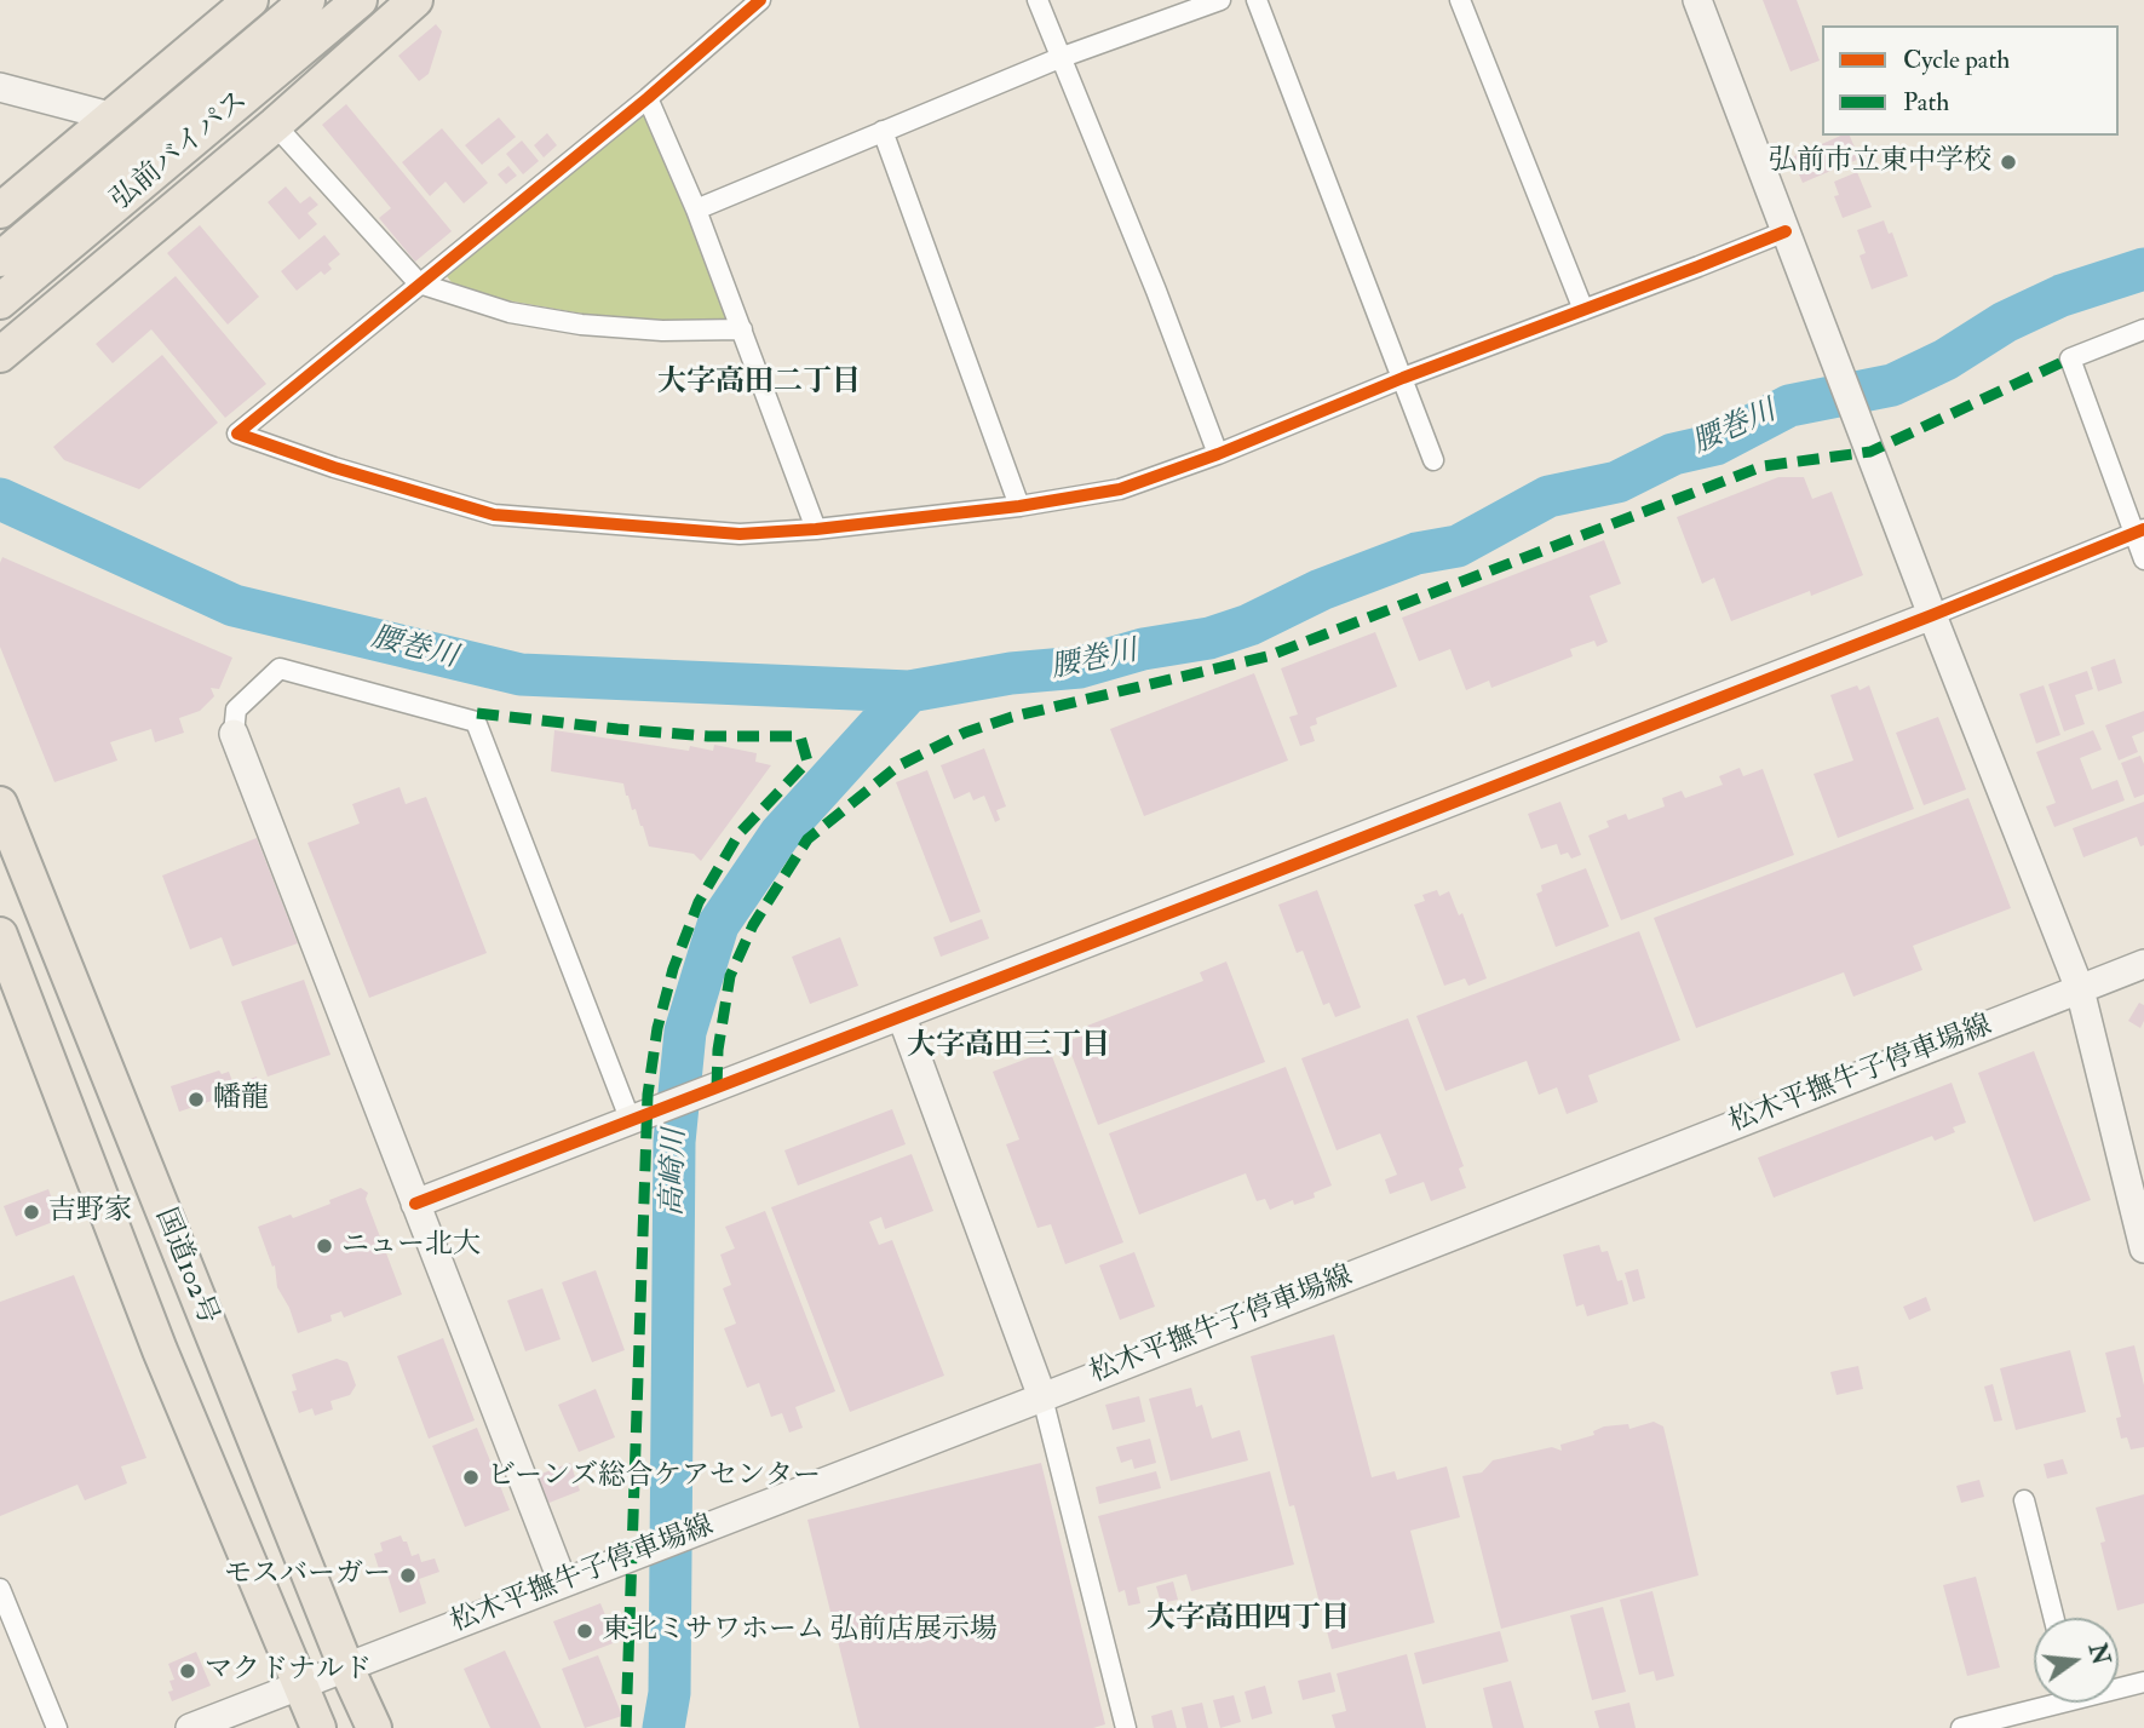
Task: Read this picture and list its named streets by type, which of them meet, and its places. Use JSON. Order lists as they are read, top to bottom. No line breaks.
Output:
{"streets":{"highway":["弘前バイパス","国道102号"],"street":["松木平撫牛子停車場線"]},"crossings":[["松木平撫牛子停車場線","国道102号"]],"districts":["大字高田二丁目","大字高田三丁目","大字高田四丁目"],"water":["腰巻川","高崎川"],"places":["弘前市立東中学校","幡龍","吉野家","ニュー北大","ビーンズ総合ケアセンター","モスバーガー","東北ミサワホーム 弘前店展示場","マクドナルド"],"legend":["Cycle path","Path"],"north":"right"}
